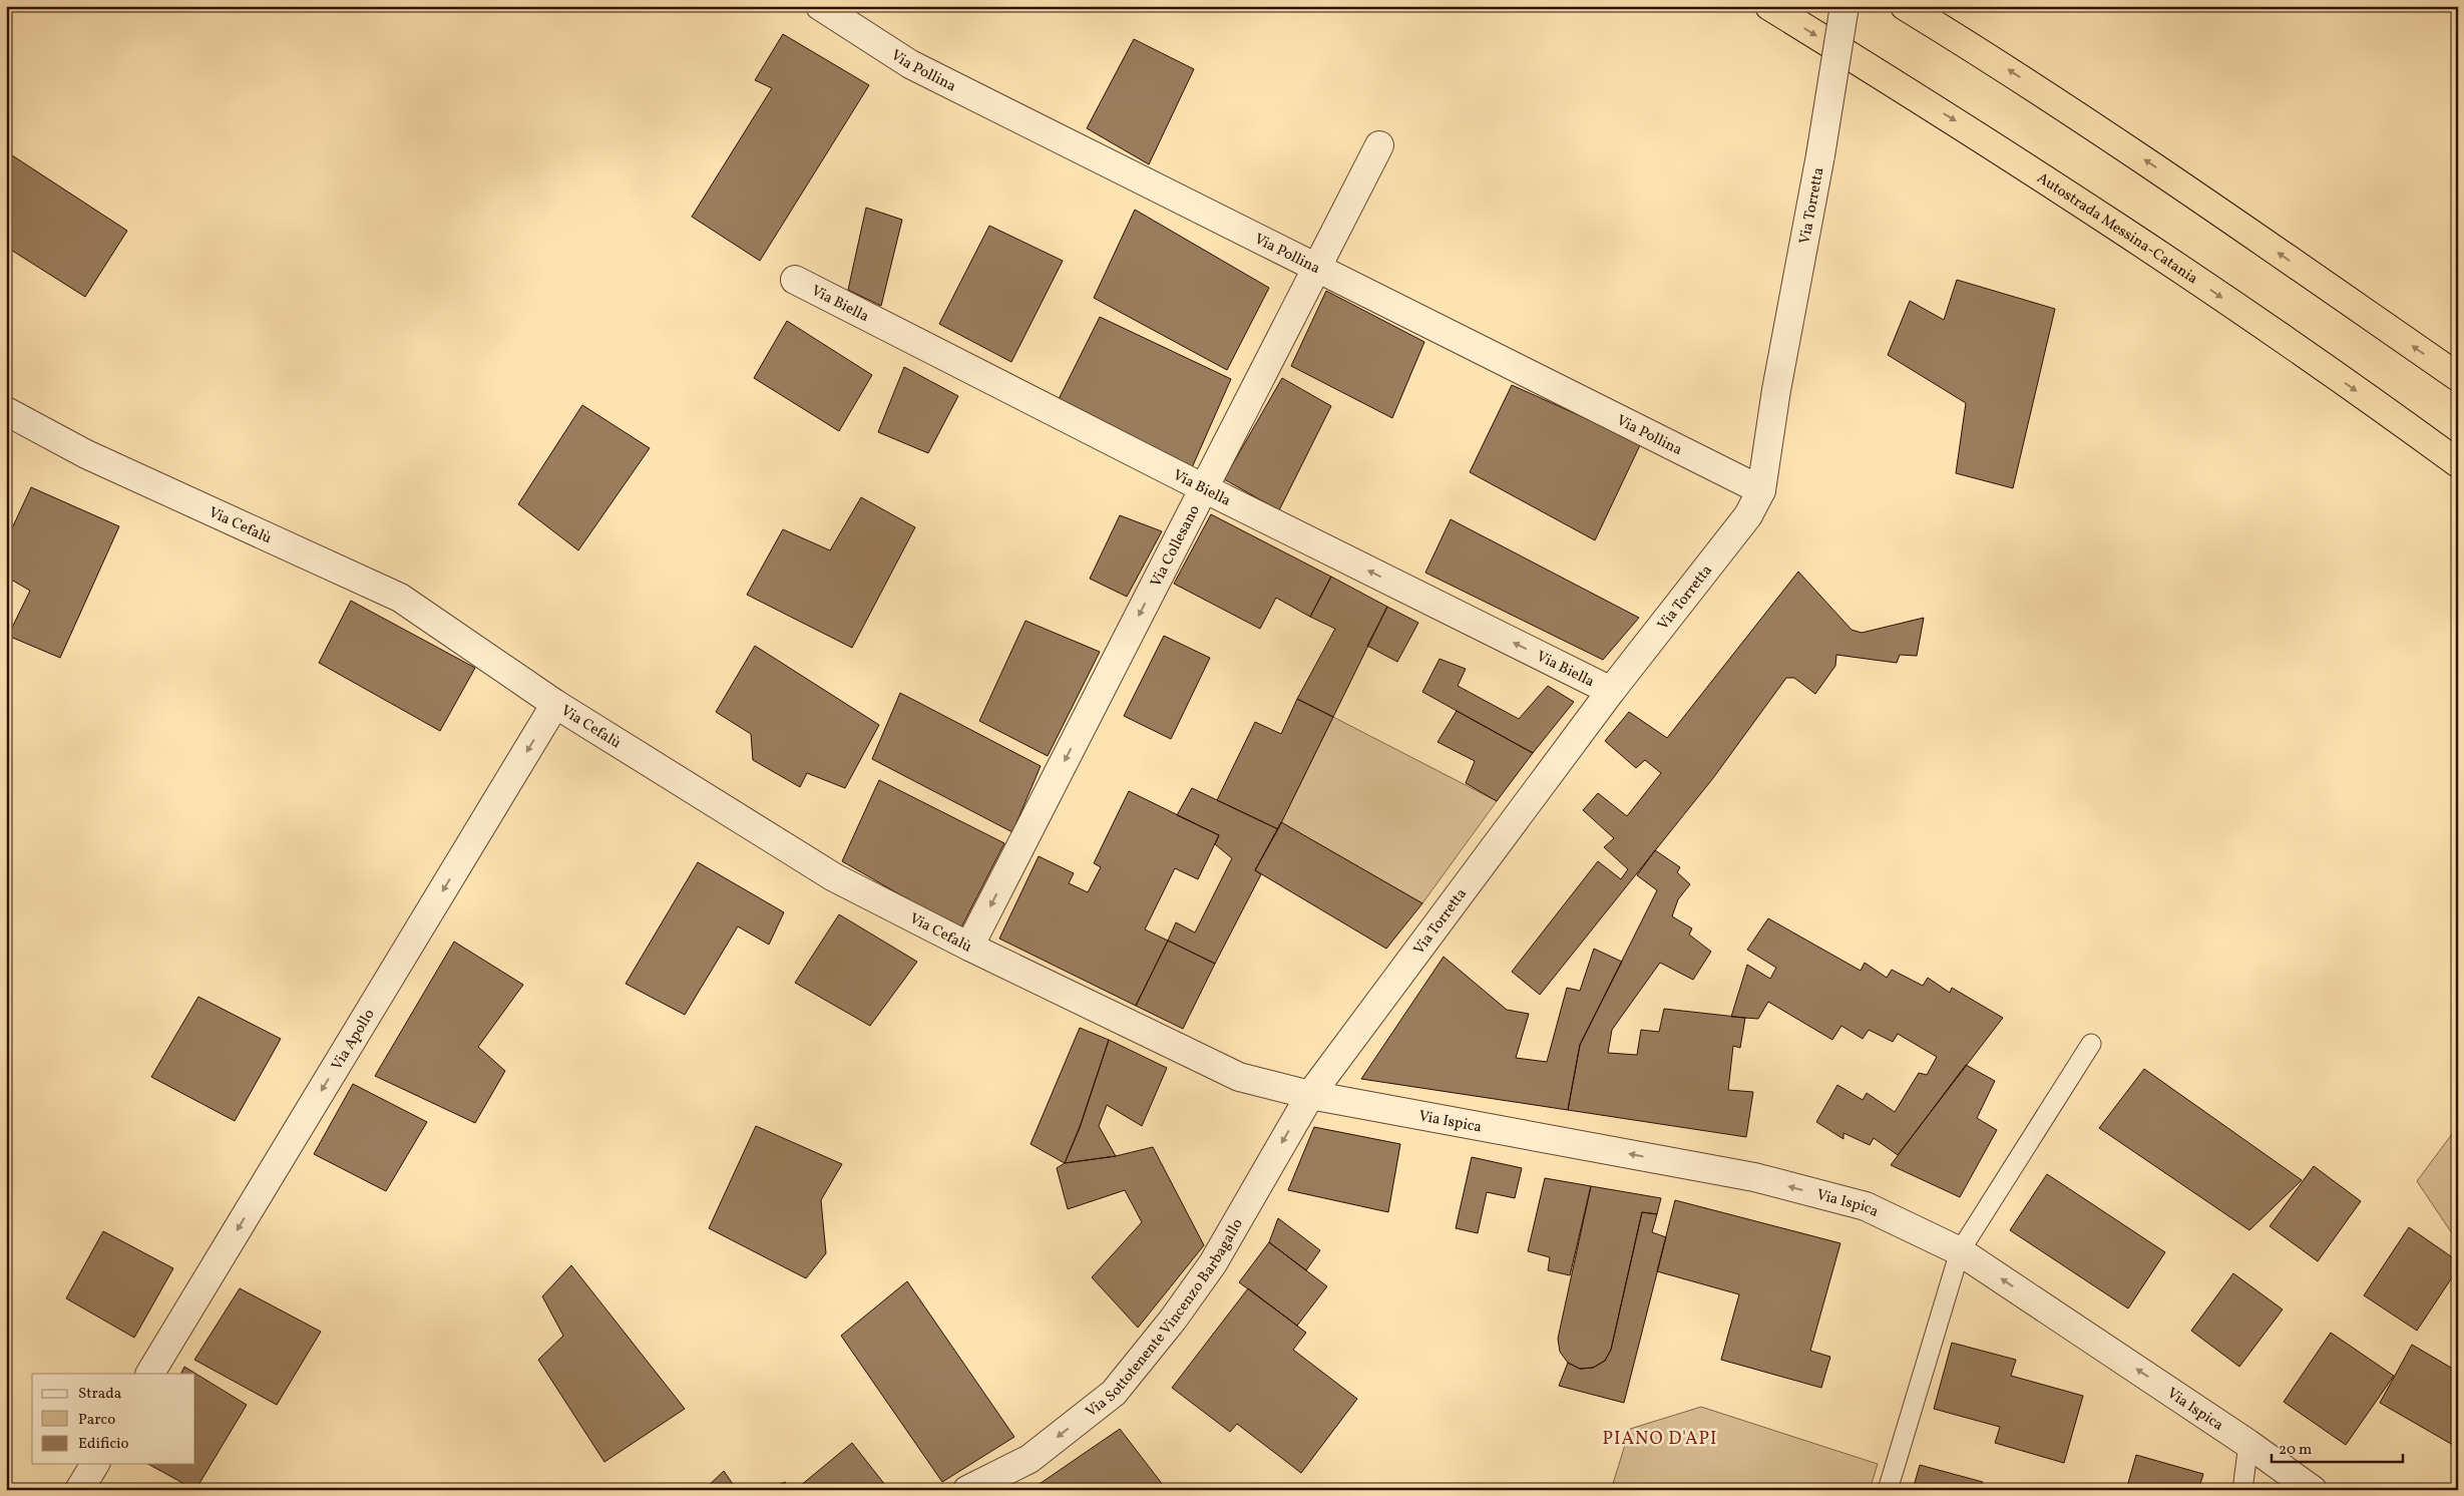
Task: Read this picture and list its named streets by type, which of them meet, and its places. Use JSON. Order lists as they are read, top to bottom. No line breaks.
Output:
{"streets":{"highway":["Autostrada Messina-Catania"],"street":["Via Pollina","Via Torretta","Via Biella","Via Cefalù","Via Collesano","Via Apollo","Via Ispica","Via Sottotenente Vincenzo Barbagallo"]},"crossings":[["Via Pollina","Via Torretta"],["Via Pollina","Via Collesano"],["Via Torretta","Via Biella"],["Via Torretta","Via Cefalù"],["Via Torretta","Via Ispica"],["Via Torretta","Via Sottotenente Vincenzo Barbagallo"],["Via Biella","Via Collesano"],["Via Cefalù","Via Collesano"],["Via Cefalù","Via Apollo"],["Via Cefalù","Via Ispica"],["Via Cefalù","Via Sottotenente Vincenzo Barbagallo"],["Via Ispica","Via Sottotenente Vincenzo Barbagallo"]],"one_way":["Via Biella","Via Collesano","Via Apollo","Via Ispica","Via Sottotenente Vincenzo Barbagallo"],"districts":["PIANO D'API"],"legend":["Strada","Parco","Edificio"],"scale_bar":"20 m"}
